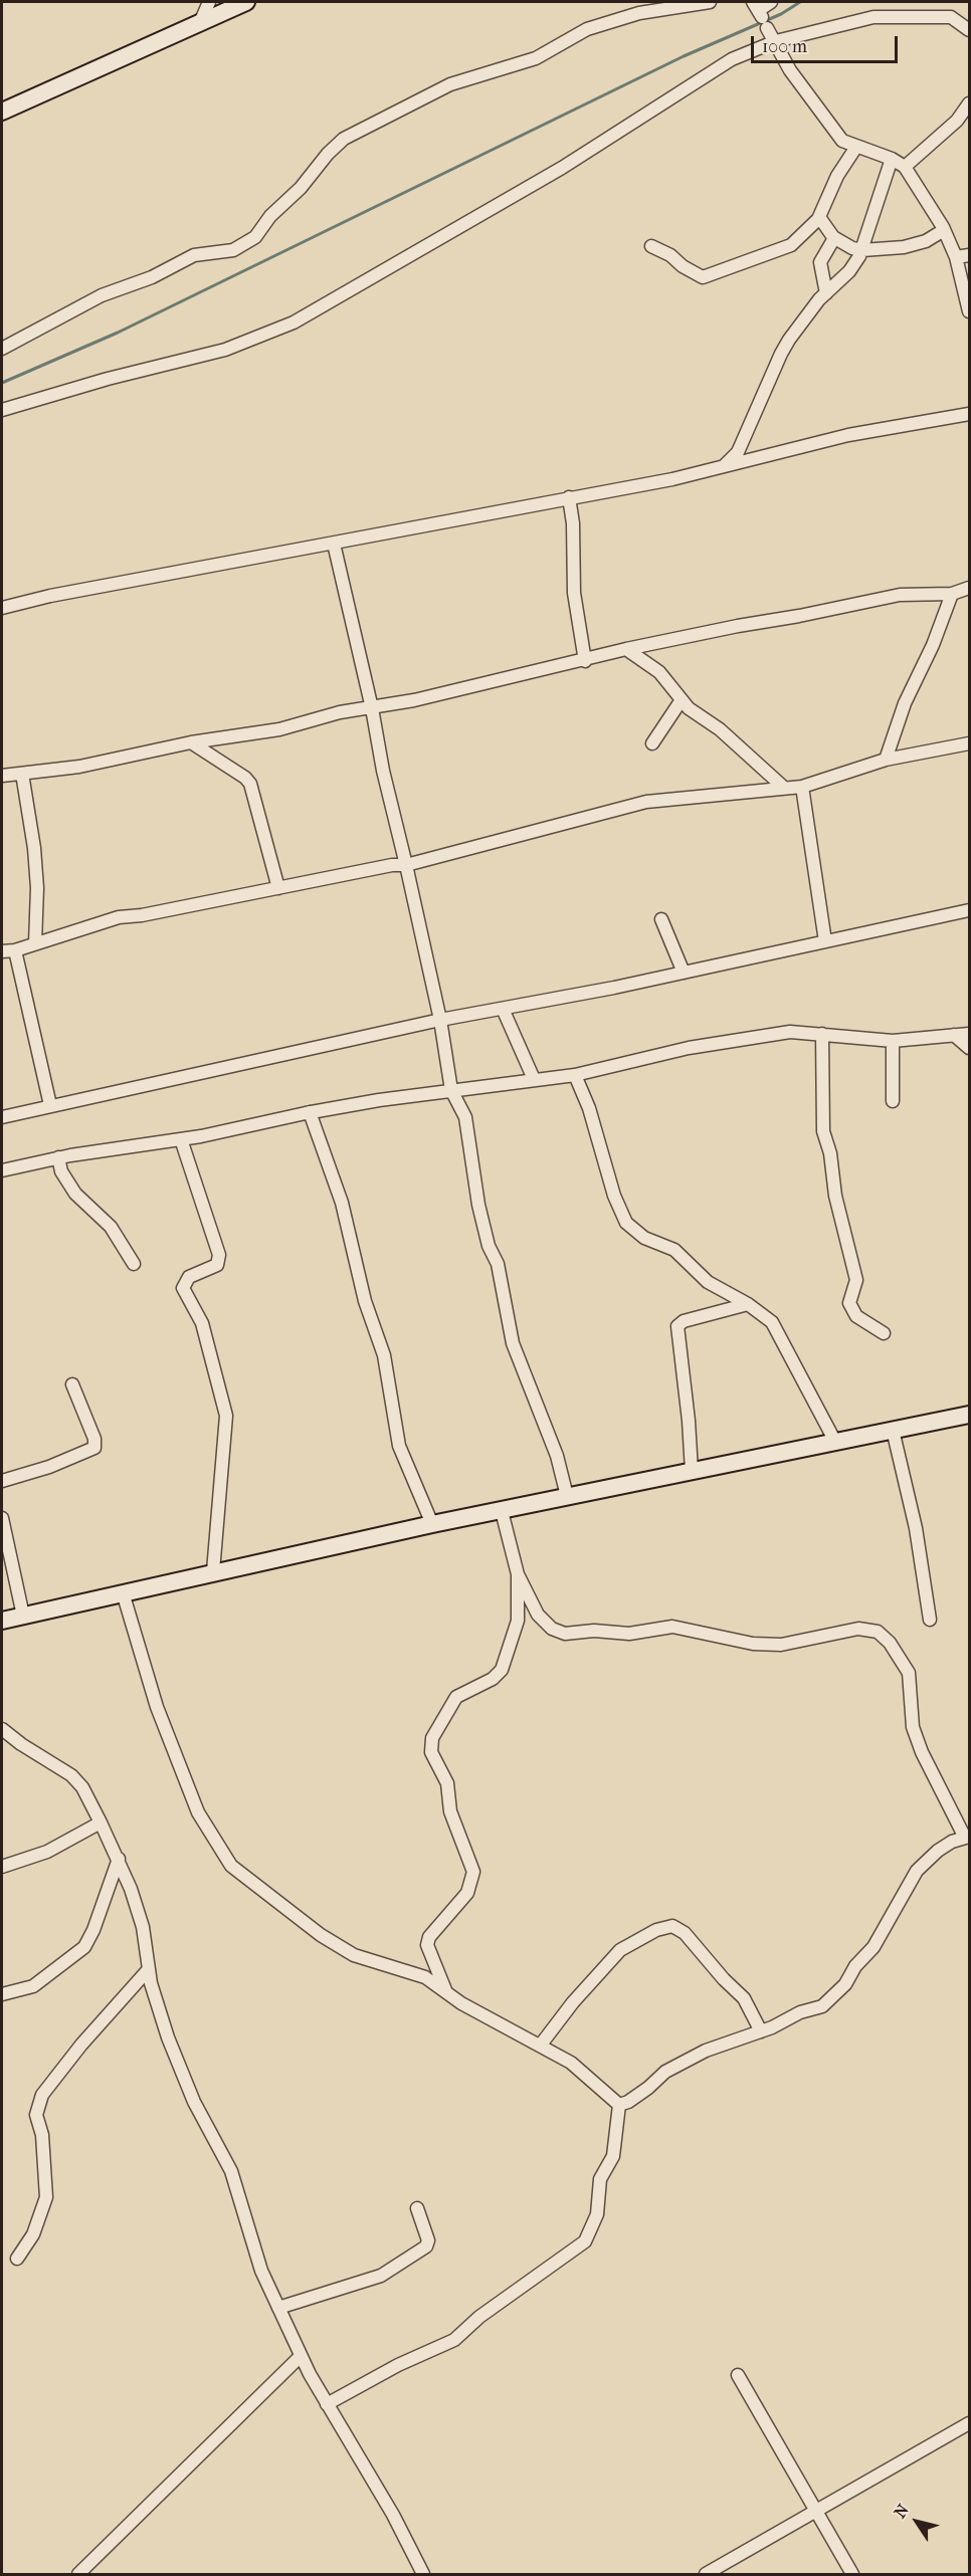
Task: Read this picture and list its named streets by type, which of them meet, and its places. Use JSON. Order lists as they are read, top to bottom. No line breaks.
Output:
{"scale_bar":"100 m","north":"top left"}
